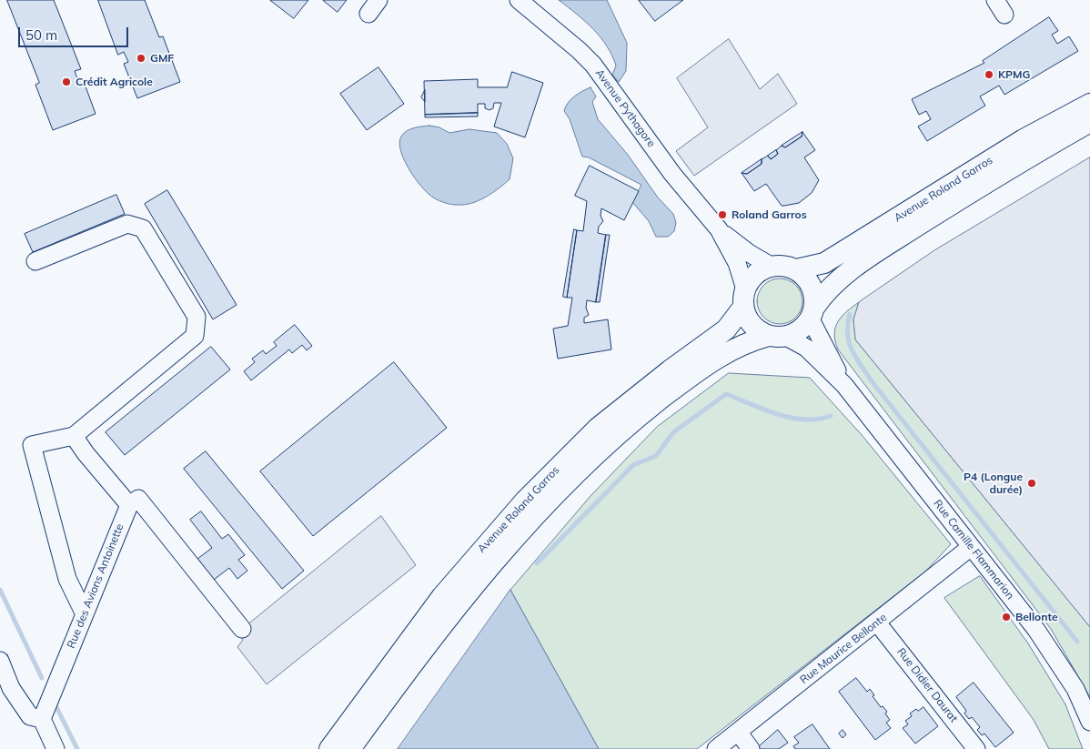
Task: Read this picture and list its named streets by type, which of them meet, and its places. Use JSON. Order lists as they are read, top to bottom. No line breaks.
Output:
{"streets":{"main road":["Avenue Roland Garros"],"street":["Avenue Pythagore","Rue Camille Flammarion","Rue des Avions Antoinette","Rue Maurice Bellonte","Rue Didier Daurat"]},"crossings":[["Avenue Pythagore","Avenue Roland Garros"],["Avenue Pythagore","Rue Camille Flammarion"],["Avenue Roland Garros","Rue Camille Flammarion"],["Rue Camille Flammarion","Rue Maurice Bellonte"],["Rue Maurice Bellonte","Rue Didier Daurat"]],"places":["GMF","KPMG","Crédit Agricole","Roland Garros","P4 (Longue durée)","Bellonte"],"scale_bar":"50 m"}
